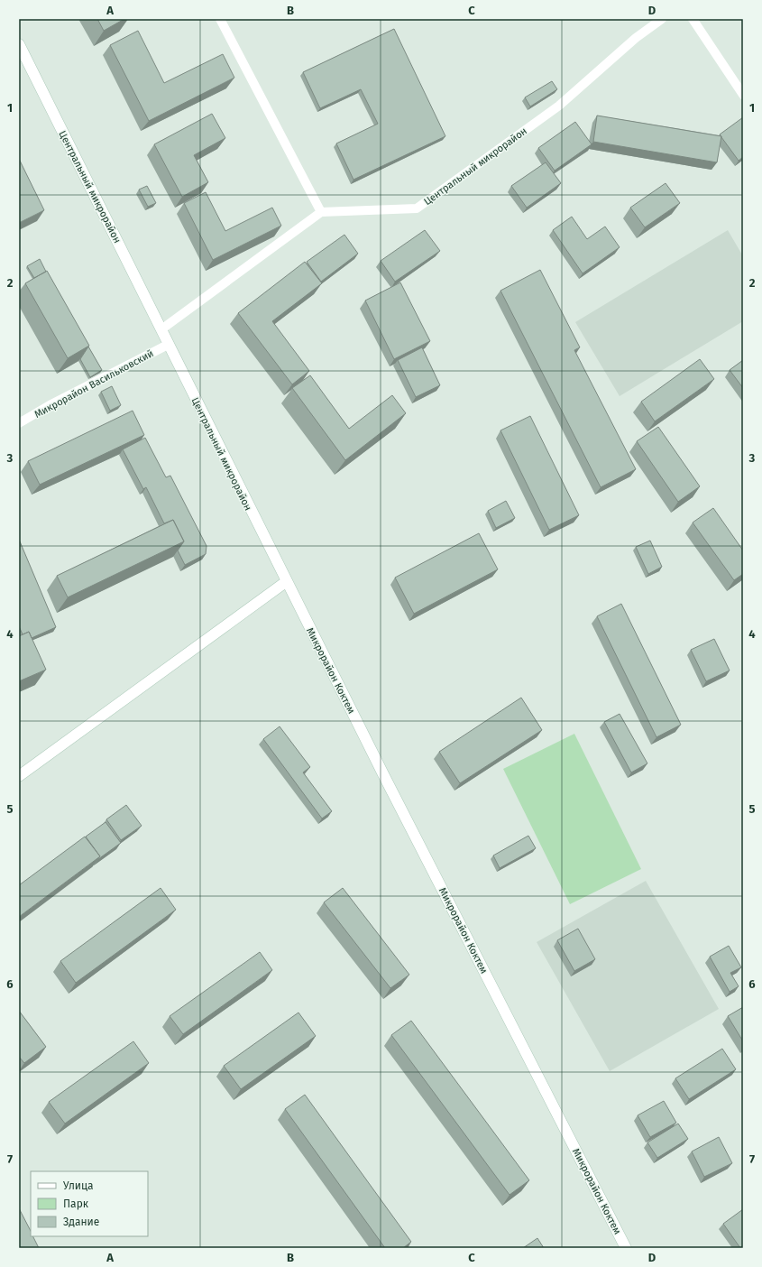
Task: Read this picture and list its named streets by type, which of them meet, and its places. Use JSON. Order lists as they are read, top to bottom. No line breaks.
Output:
{"streets":{"main road":["Центральный микрорайон","Микрорайон Коктем"],"street":["Микрорайон Васильковский"]},"crossings":[["Центральный микрорайон","Микрорайон Васильковский"],["Центральный микрорайон","Микрорайон Коктем"]],"legend":["Улица","Парк","Здание"],"grid":{"columns":["A","B","C","D"],"rows":["1","2","3","4","5","6","7"]}}
